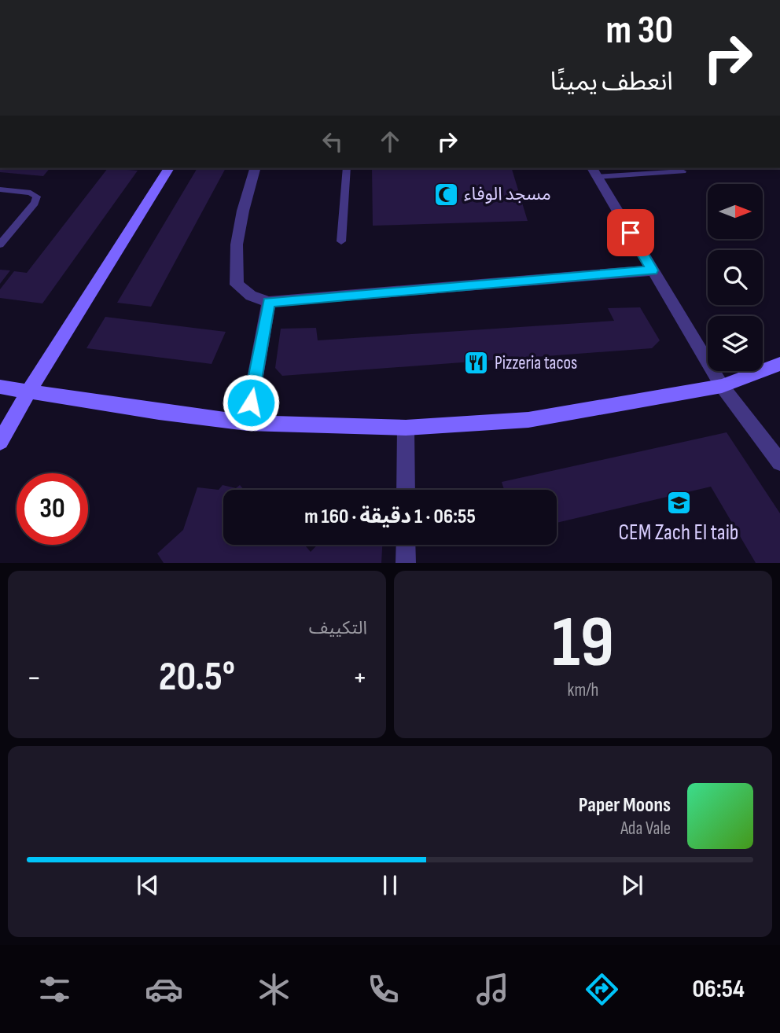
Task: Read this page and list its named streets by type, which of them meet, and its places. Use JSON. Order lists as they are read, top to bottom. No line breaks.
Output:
{"places":{"mosque":["مسجد الوفاء"],"restaurant":["Pizzeria tacos"],"school or university":["CEM Zach El taib"]},"north":"right","page":{"turn":["30 m","انعطف يمينًا"],"limit":"30","trip":"06:55 · 1 دقيقة · 160 m","tile":[["19","km/h"],"التكييف"],"heat":["−","20.5°","+"],"song":["Paper Moons","Ada Vale"],"tabs":"06:54"}}
